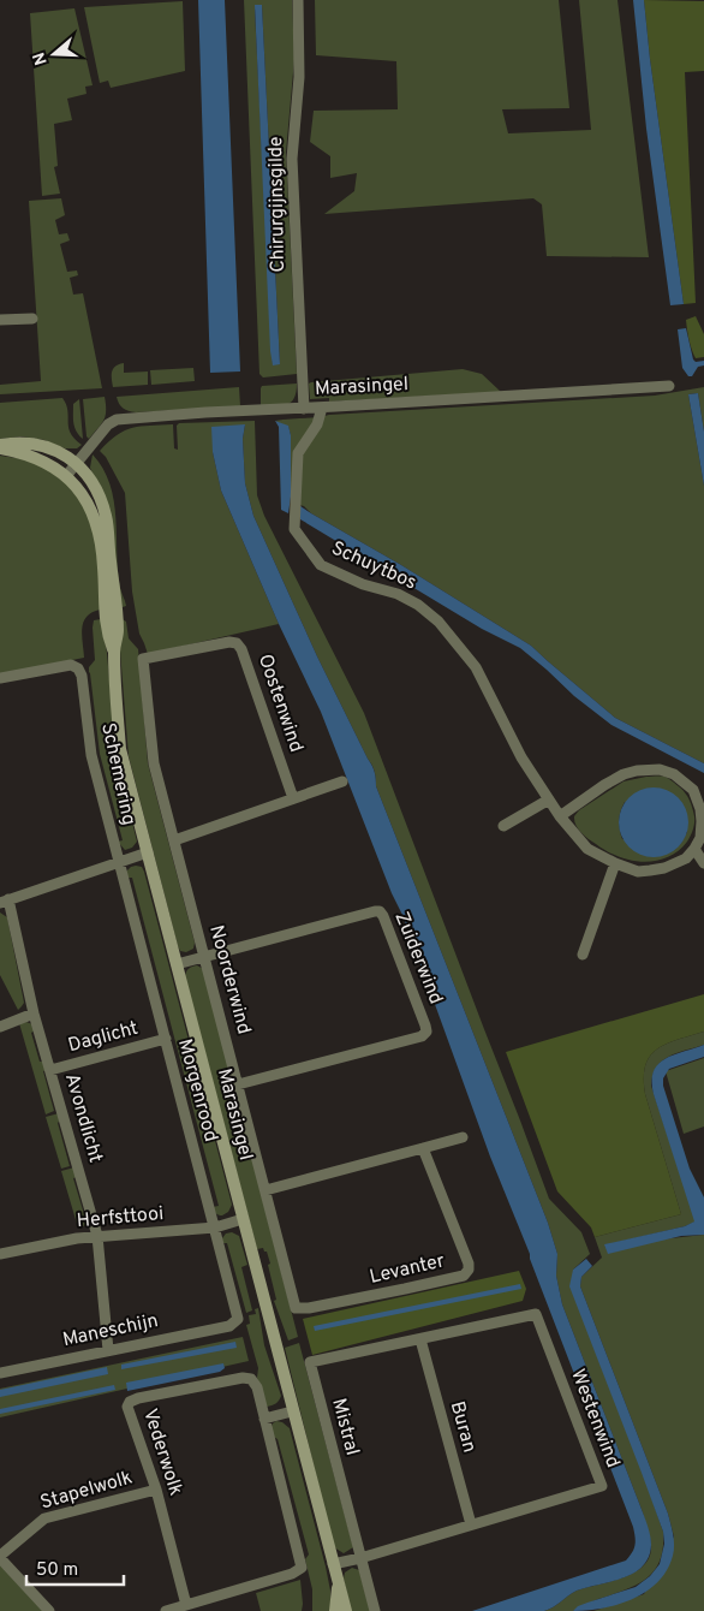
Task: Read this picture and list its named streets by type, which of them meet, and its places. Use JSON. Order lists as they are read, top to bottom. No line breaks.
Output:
{"streets":{"street":["Chirurgijnsgilde","Marasingel","Schuytbos","Oostenwind","Schemering","Zuiderwind","Noorderwind","Daglicht","Morgenrood","Avondlicht","Herfsttooi","Levanter","Maneschijn","Westenwind","Mistral","Buran","Vederwolk","Stapelwolk"]},"crossings":[["Chirurgijnsgilde","Marasingel"],["Marasingel","Schuytbos"],["Marasingel","Zuiderwind"],["Marasingel","Herfsttooi"],["Marasingel","Westenwind"],["Oostenwind","Noorderwind"],["Schemering","Morgenrood"],["Zuiderwind","Noorderwind"],["Noorderwind","Levanter"],["Daglicht","Morgenrood"],["Daglicht","Avondlicht"],["Morgenrood","Herfsttooi"],["Morgenrood","Maneschijn"],["Avondlicht","Herfsttooi"],["Avondlicht","Maneschijn"],["Westenwind","Mistral"],["Westenwind","Buran"],["Mistral","Buran"],["Vederwolk","Stapelwolk"]],"scale_bar":"50 m","north":"left"}
